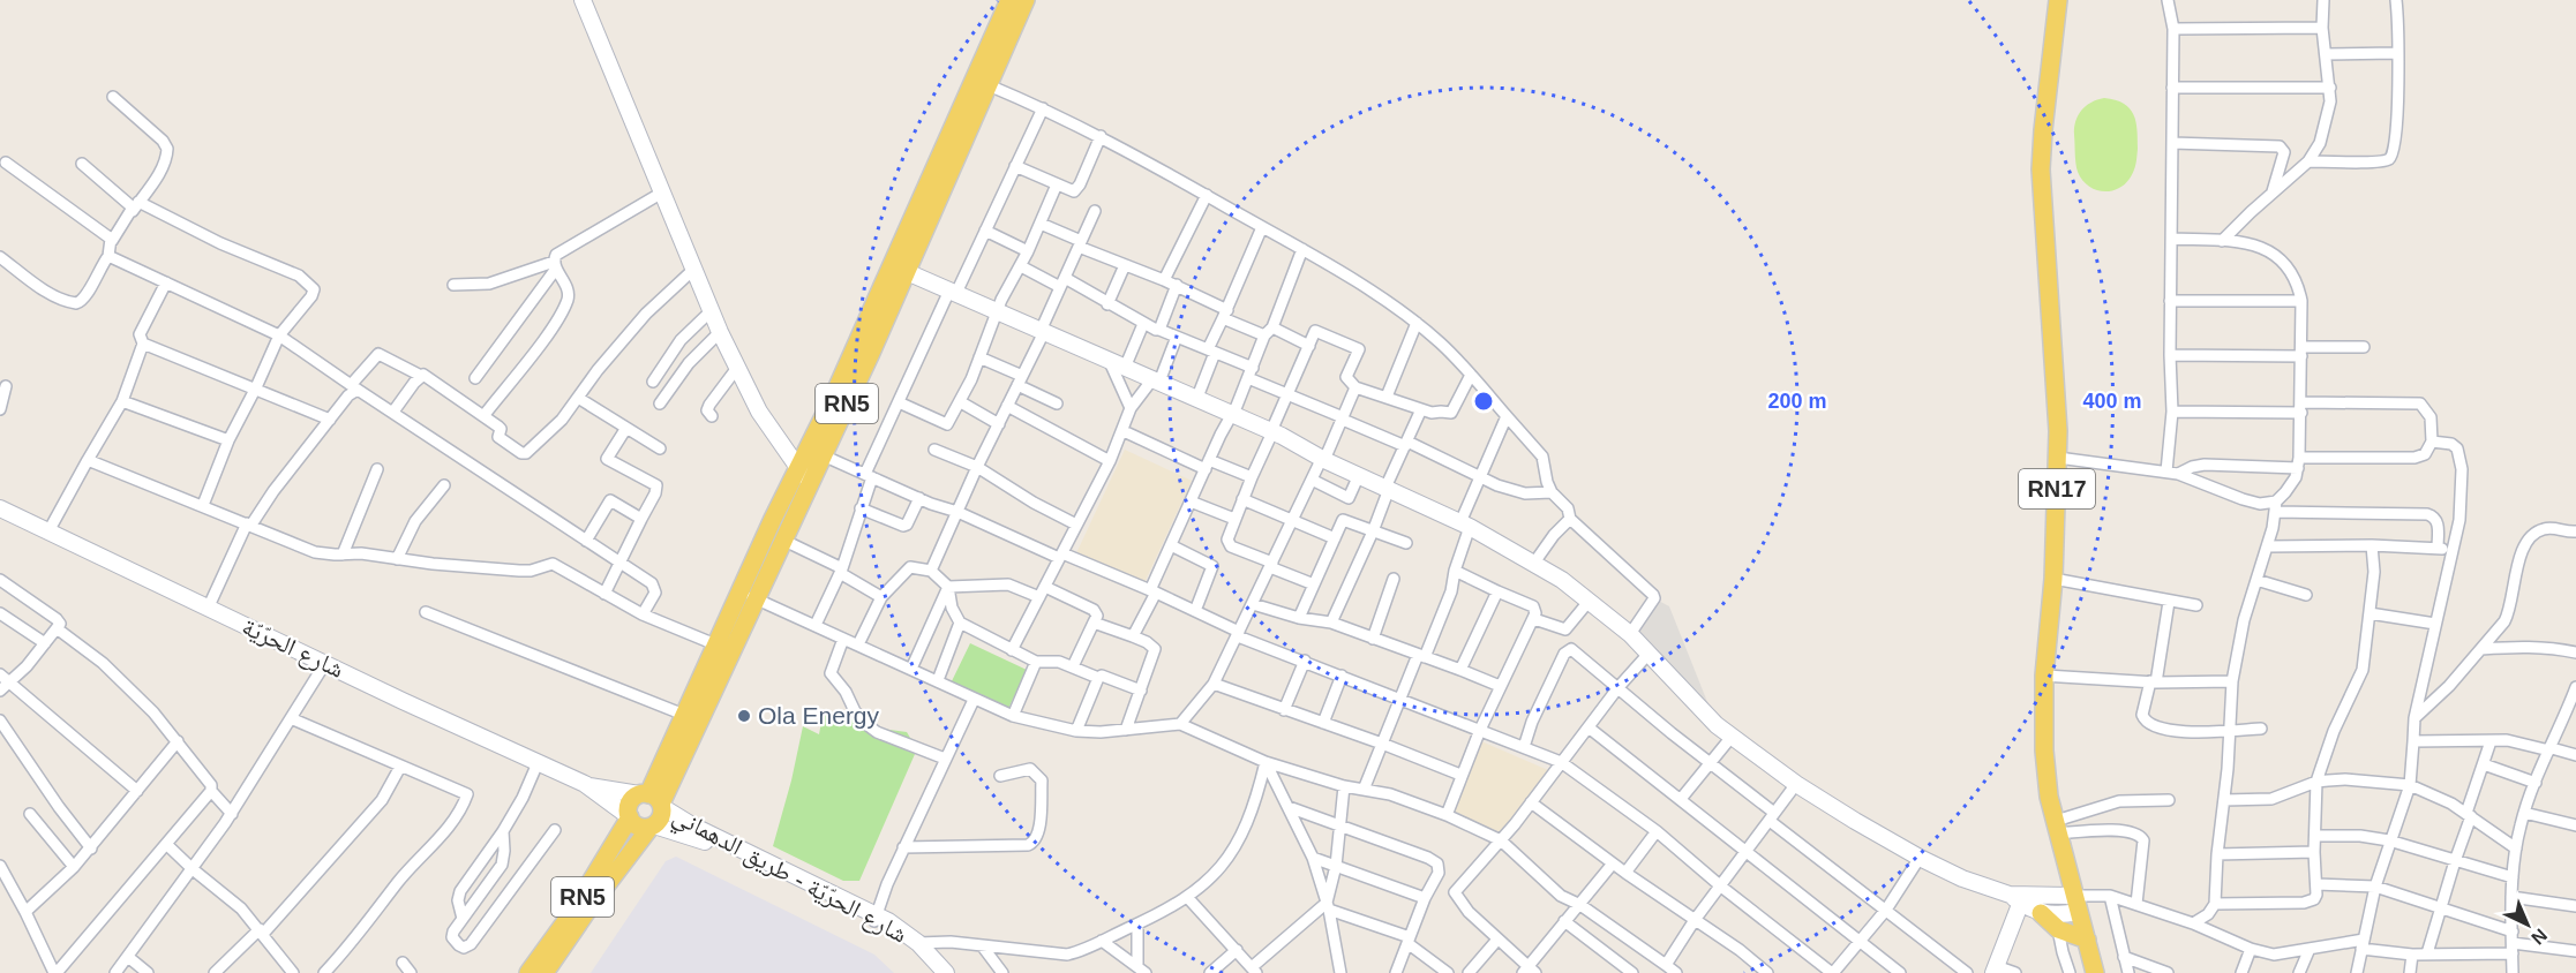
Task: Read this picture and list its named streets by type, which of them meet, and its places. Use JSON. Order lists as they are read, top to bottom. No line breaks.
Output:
{"streets":{"main road":["RN5","RN17"],"street":["شارع الحرّيّة","شارع الحرّيّة - طريق الدهماني"]},"crossings":[["RN5","شارع الحرّيّة"],["RN5","شارع الحرّيّة - طريق الدهماني"],["شارع الحرّيّة","شارع الحرّيّة - طريق الدهماني"]],"places":["Ola Energy"],"north":"bottom right","rings":["200 m","400 m"]}
